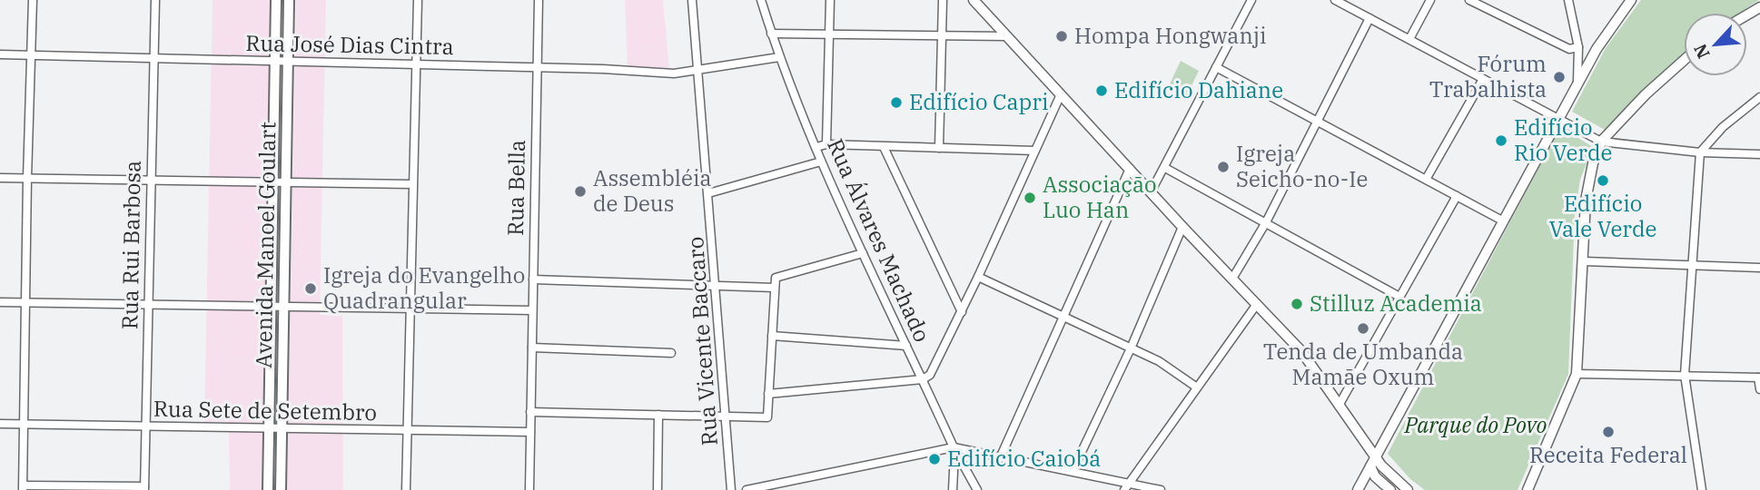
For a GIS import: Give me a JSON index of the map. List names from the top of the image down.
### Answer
{
  "streets": {
    "main road": ["Avenida Manoel Goulart"],
    "street": [
      "Rua José Dias Cintra",
      "Rua Bella",
      "Rua Álvares Machado",
      "Rua Rui Barbosa",
      "Rua Vicente Baccaro",
      "Rua Sete de Setembro"
    ]
  },
  "crossings": [
    ["Rua José Dias Cintra", "Rua Bella"],
    ["Rua José Dias Cintra", "Rua Álvares Machado"],
    ["Rua José Dias Cintra", "Rua Rui Barbosa"],
    ["Rua José Dias Cintra", "Avenida Manoel Goulart"],
    ["Rua José Dias Cintra", "Rua Vicente Baccaro"],
    ["Rua Bella", "Rua Sete de Setembro"],
    ["Rua Rui Barbosa", "Rua Sete de Setembro"],
    ["Avenida Manoel Goulart", "Rua Sete de Setembro"]
  ],
  "parks": ["Parque do Povo"],
  "places": [
    "Hompa Hongwanji",
    "Fórum Trabalhista",
    "Edifício Dahiane",
    "Edifício Capri",
    "Edifício Rio Verde",
    "Igreja Seicho-no-Ie",
    "Edifício Vale Verde",
    "Assembléia de Deus",
    "Associação Luo Han",
    "Igreja do Evangelho Quadrangular",
    "Stilluz Academia",
    "Tenda de Umbanda Mamãe Oxum",
    "Receita Federal",
    "Edifício Caiobá"
  ],
  "north": "bottom left"
}
